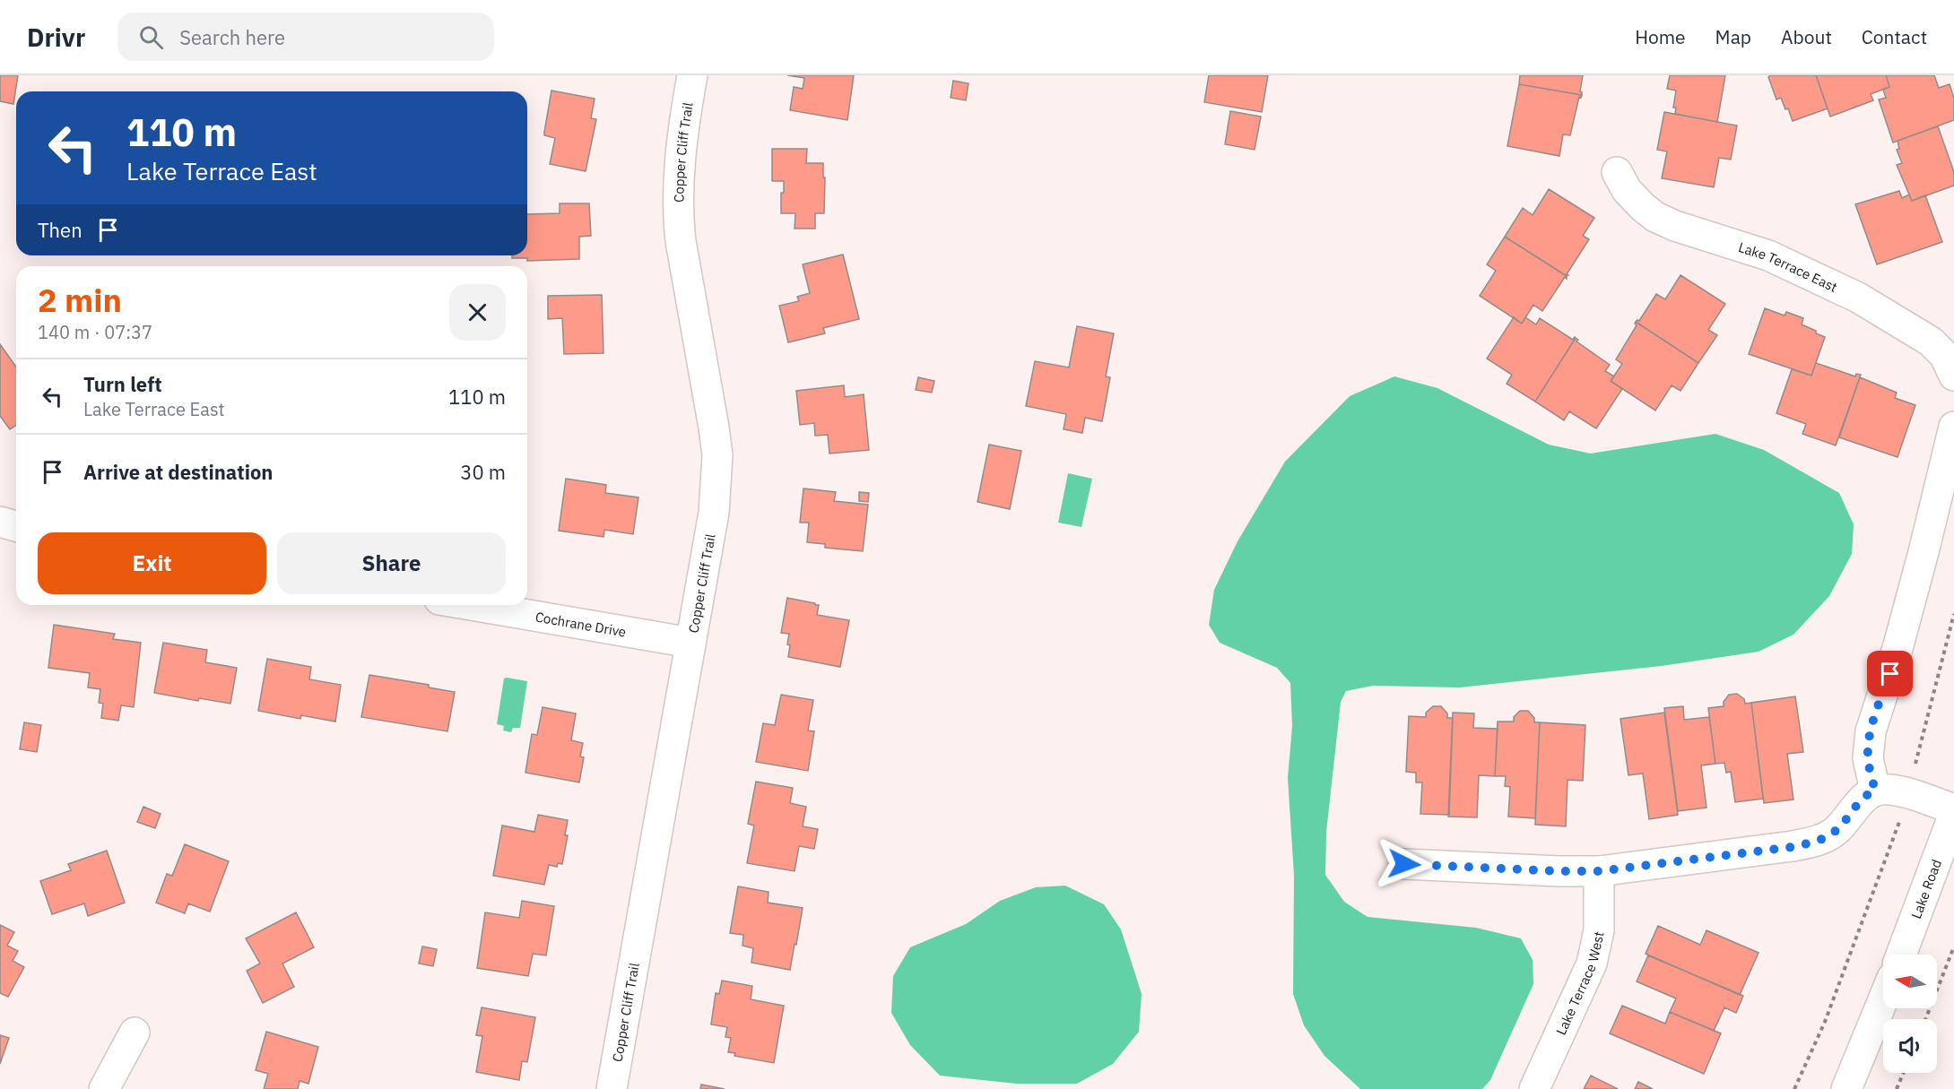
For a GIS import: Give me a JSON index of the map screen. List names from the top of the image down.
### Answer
{
  "streets": {
    "street": [
      "Copper Cliff Trail",
      "Lake Terrace East",
      "Cochrane Drive",
      "Lake Road",
      "Lake Terrace West"
    ]
  },
  "crossings": [
    ["Copper Cliff Trail", "Cochrane Drive"]
  ],
  "north": "left",
  "page": {
    "header": "Drivr",
    "search": "Search here",
    "nav": [
      "Home",
      "Map",
      "About",
      "Contact"
    ],
    "turn": ["110 m", "Lake Terrace East"],
    "then": "Then",
    "heading": ["2 min", "140 m · 07:37"],
    "list": [
      {
        "name": "Turn left",
        "note": "Lake Terrace East",
        "value": "110 m"
      },
      {
        "name": "Arrive at destination",
        "value": "30 m"
      }
    ],
    "buttons": ["Exit", "Share"]
  }
}
